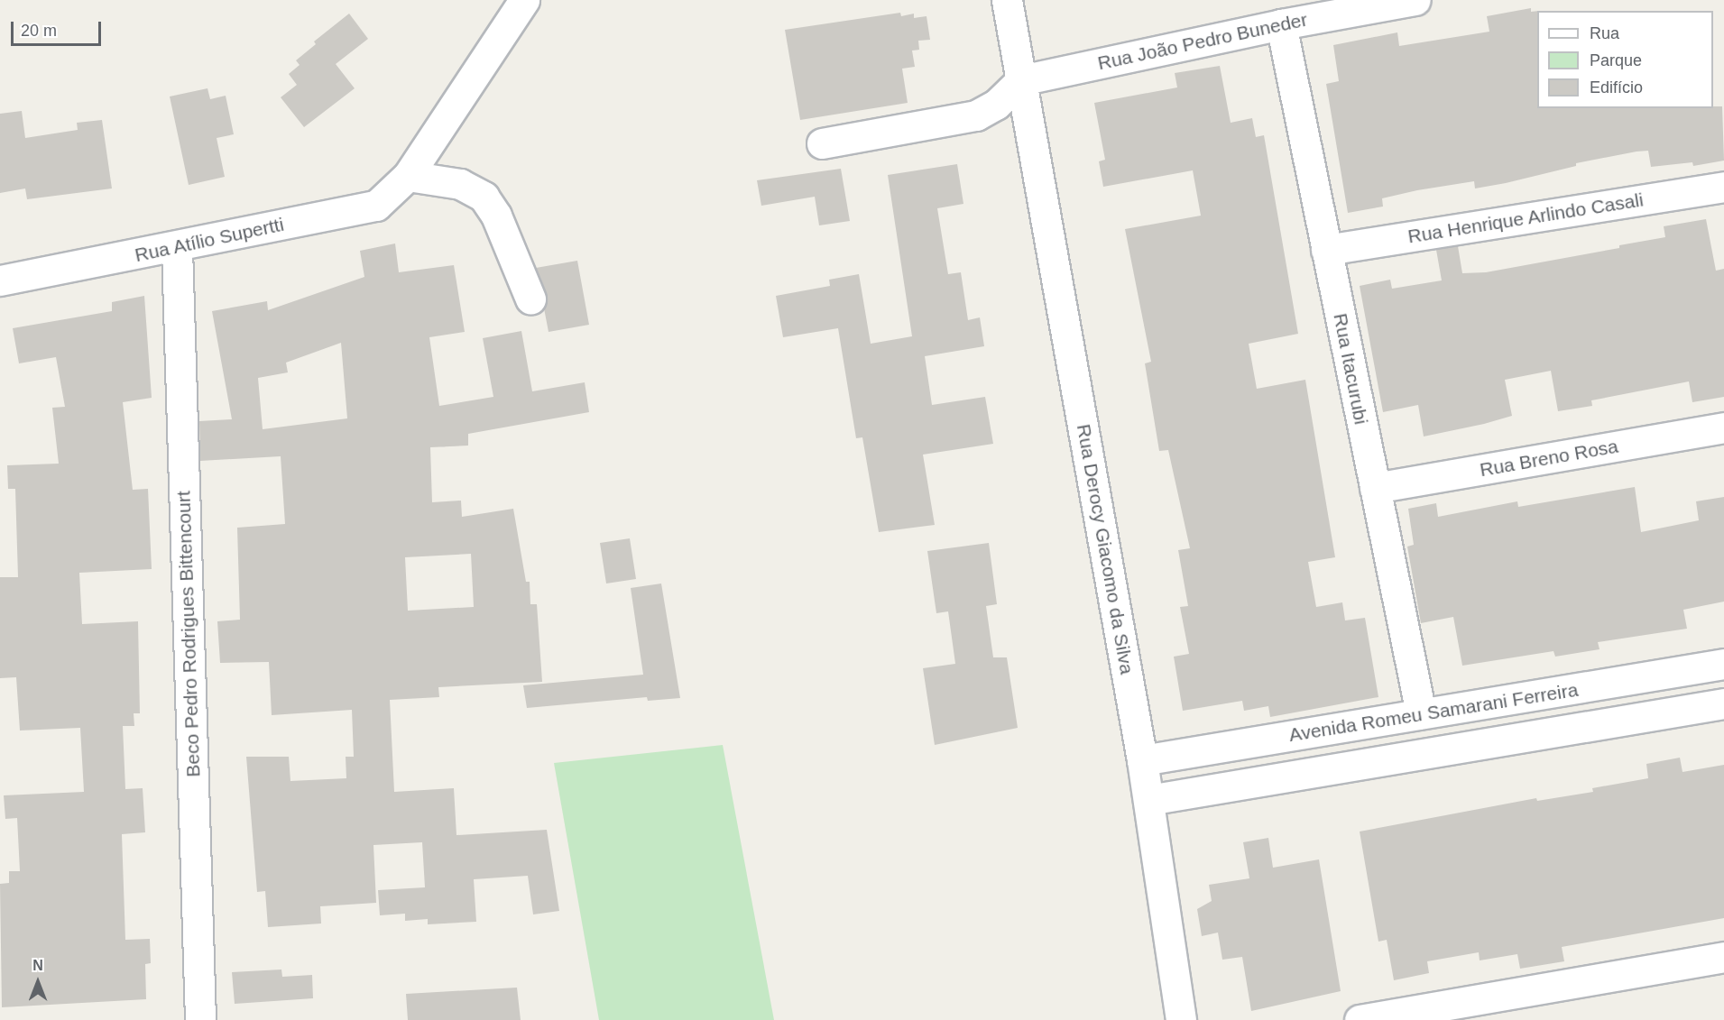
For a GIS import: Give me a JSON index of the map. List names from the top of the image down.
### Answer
{
  "streets": {
    "street": [
      "Rua João Pedro Buneder",
      "Rua Henrique Arlindo Casali",
      "Rua Atílio Supertti",
      "Rua Itacurubi",
      "Rua Breno Rosa",
      "Rua Derocy Giacomo da Silva",
      "Beco Pedro Rodrigues Bittencourt",
      "Avenida Romeu Samarani Ferreira"
    ]
  },
  "crossings": [
    ["Rua João Pedro Buneder", "Rua Itacurubi"],
    ["Rua João Pedro Buneder", "Rua Derocy Giacomo da Silva"],
    ["Rua Henrique Arlindo Casali", "Rua Itacurubi"],
    ["Rua Atílio Supertti", "Beco Pedro Rodrigues Bittencourt"],
    ["Rua Itacurubi", "Rua Breno Rosa"],
    ["Rua Itacurubi", "Avenida Romeu Samarani Ferreira"],
    ["Rua Derocy Giacomo da Silva", "Avenida Romeu Samarani Ferreira"]
  ],
  "legend": ["Rua", "Parque", "Edifício"],
  "scale_bar": "20 m",
  "north": "top"
}
